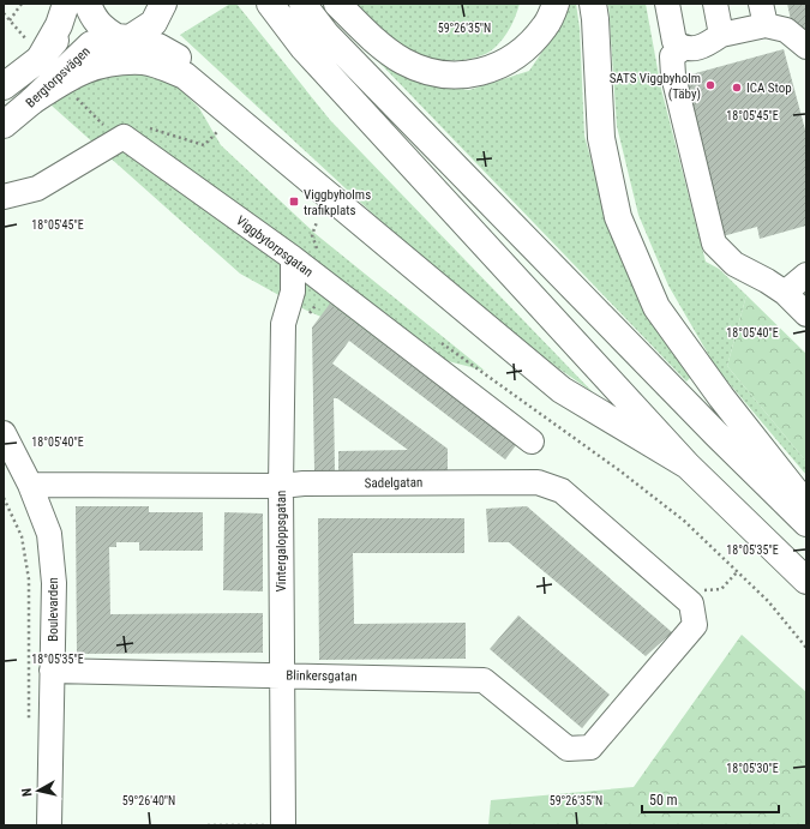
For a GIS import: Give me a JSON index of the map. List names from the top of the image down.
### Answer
{
  "streets": {
    "main road": ["Bergtorpsvägen"],
    "street": [
      "Viggbytorpsgatan",
      "Sadelgatan",
      "Vintergaloppsgatan",
      "Boulevarden",
      "Blinkersgatan"
    ]
  },
  "crossings": [
    ["Viggbytorpsgatan", "Vintergaloppsgatan"],
    ["Sadelgatan", "Vintergaloppsgatan"],
    ["Sadelgatan", "Boulevarden"],
    ["Sadelgatan", "Blinkersgatan"],
    ["Vintergaloppsgatan", "Blinkersgatan"],
    ["Boulevarden", "Blinkersgatan"]
  ],
  "places": {
    "other": ["SATS Viggbyholm (Täby)", "ICA Stop"],
    "transit": ["Viggbyholms trafikplats"]
  },
  "scale_bar": "50 m",
  "north": "left",
  "coordinates": [
    "59°26'35\"N",
    "18°05'45\"E",
    "18°05'40\"E",
    "18°05'35\"E",
    "18°05'30\"E",
    "59°26'40\"N"
  ]
}
